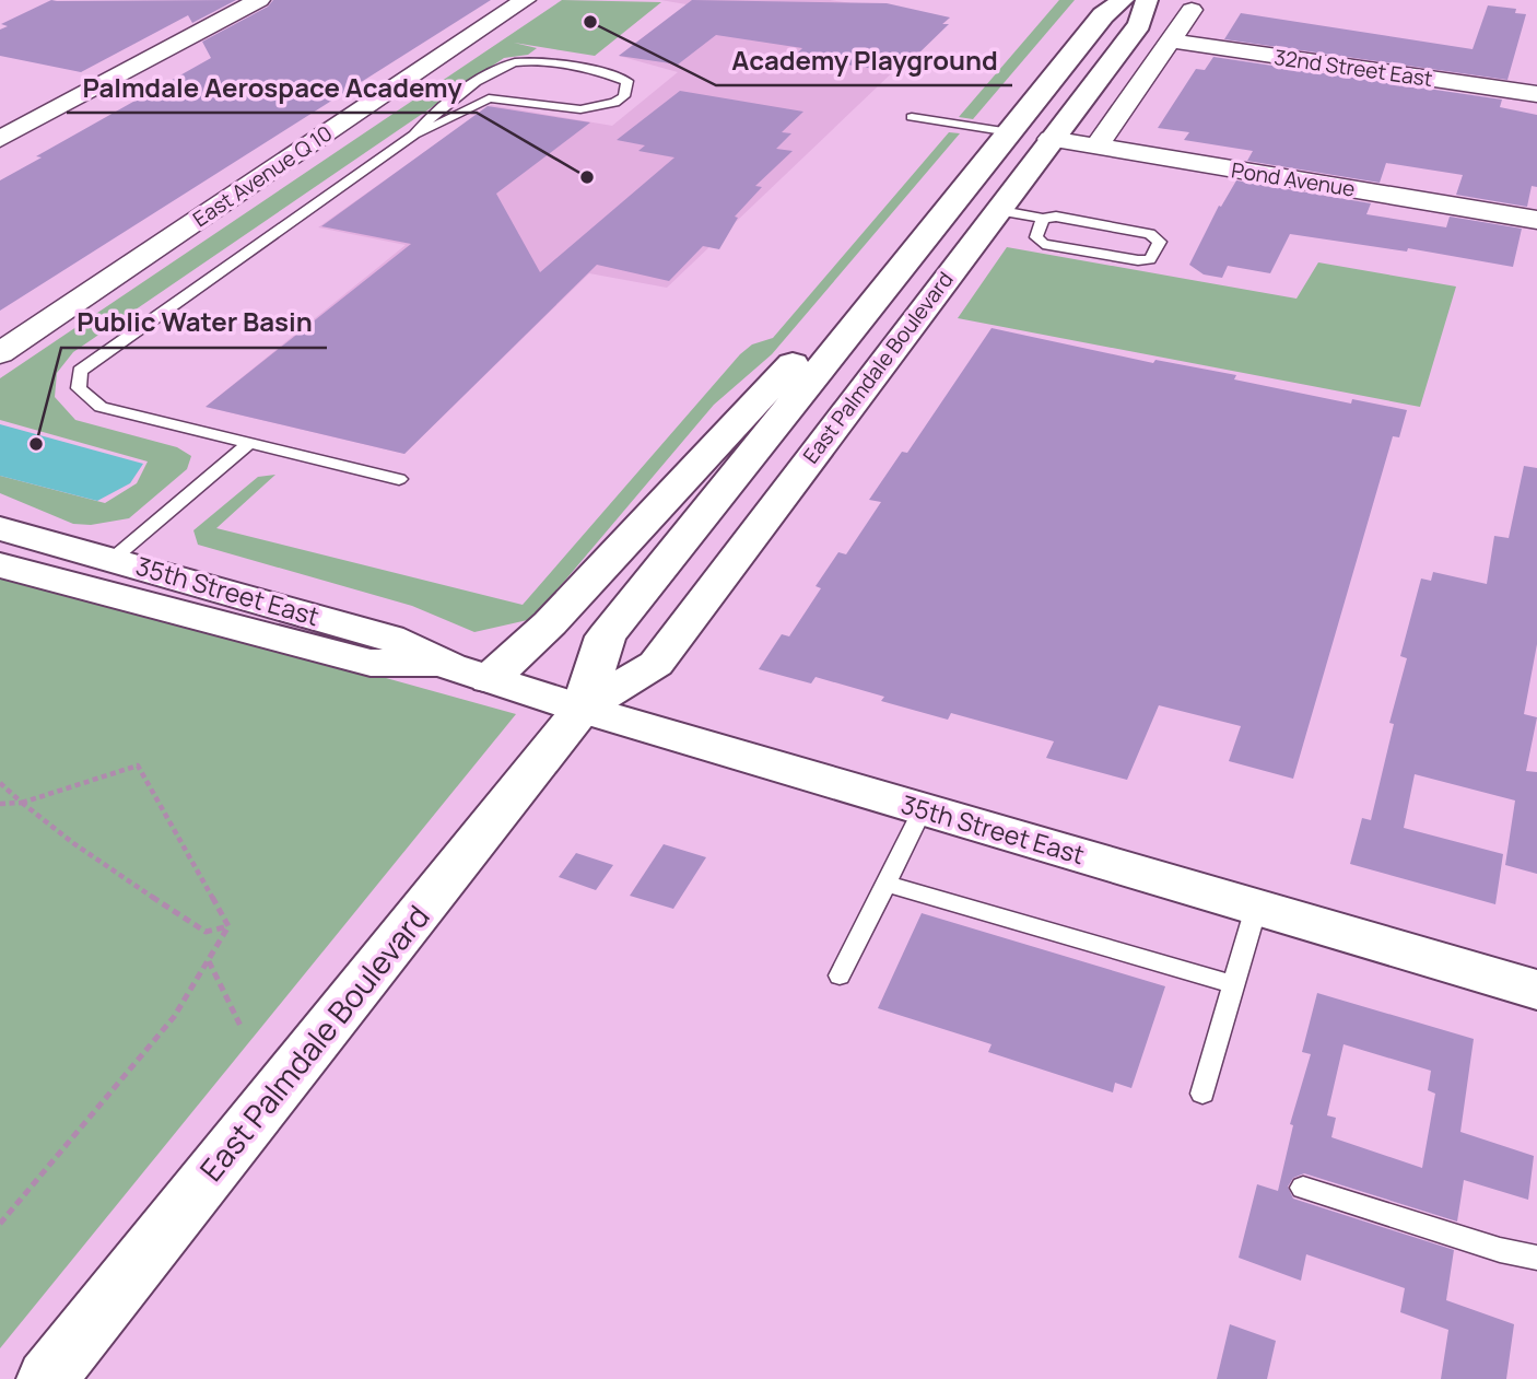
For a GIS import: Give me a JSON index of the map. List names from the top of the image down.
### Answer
{
  "streets": {
    "main road": ["East Palmdale Boulevard", "35th Street East"],
    "street": ["32nd Street East", "East Avenue Q 10", "Pond Avenue"]
  },
  "crossings": [
    ["Pond Avenue", "East Palmdale Boulevard"],
    ["East Palmdale Boulevard", "35th Street East"]
  ],
  "places": ["Academy Playground", "Palmdale Aerospace Academy", "Public Water Basin"]
}
